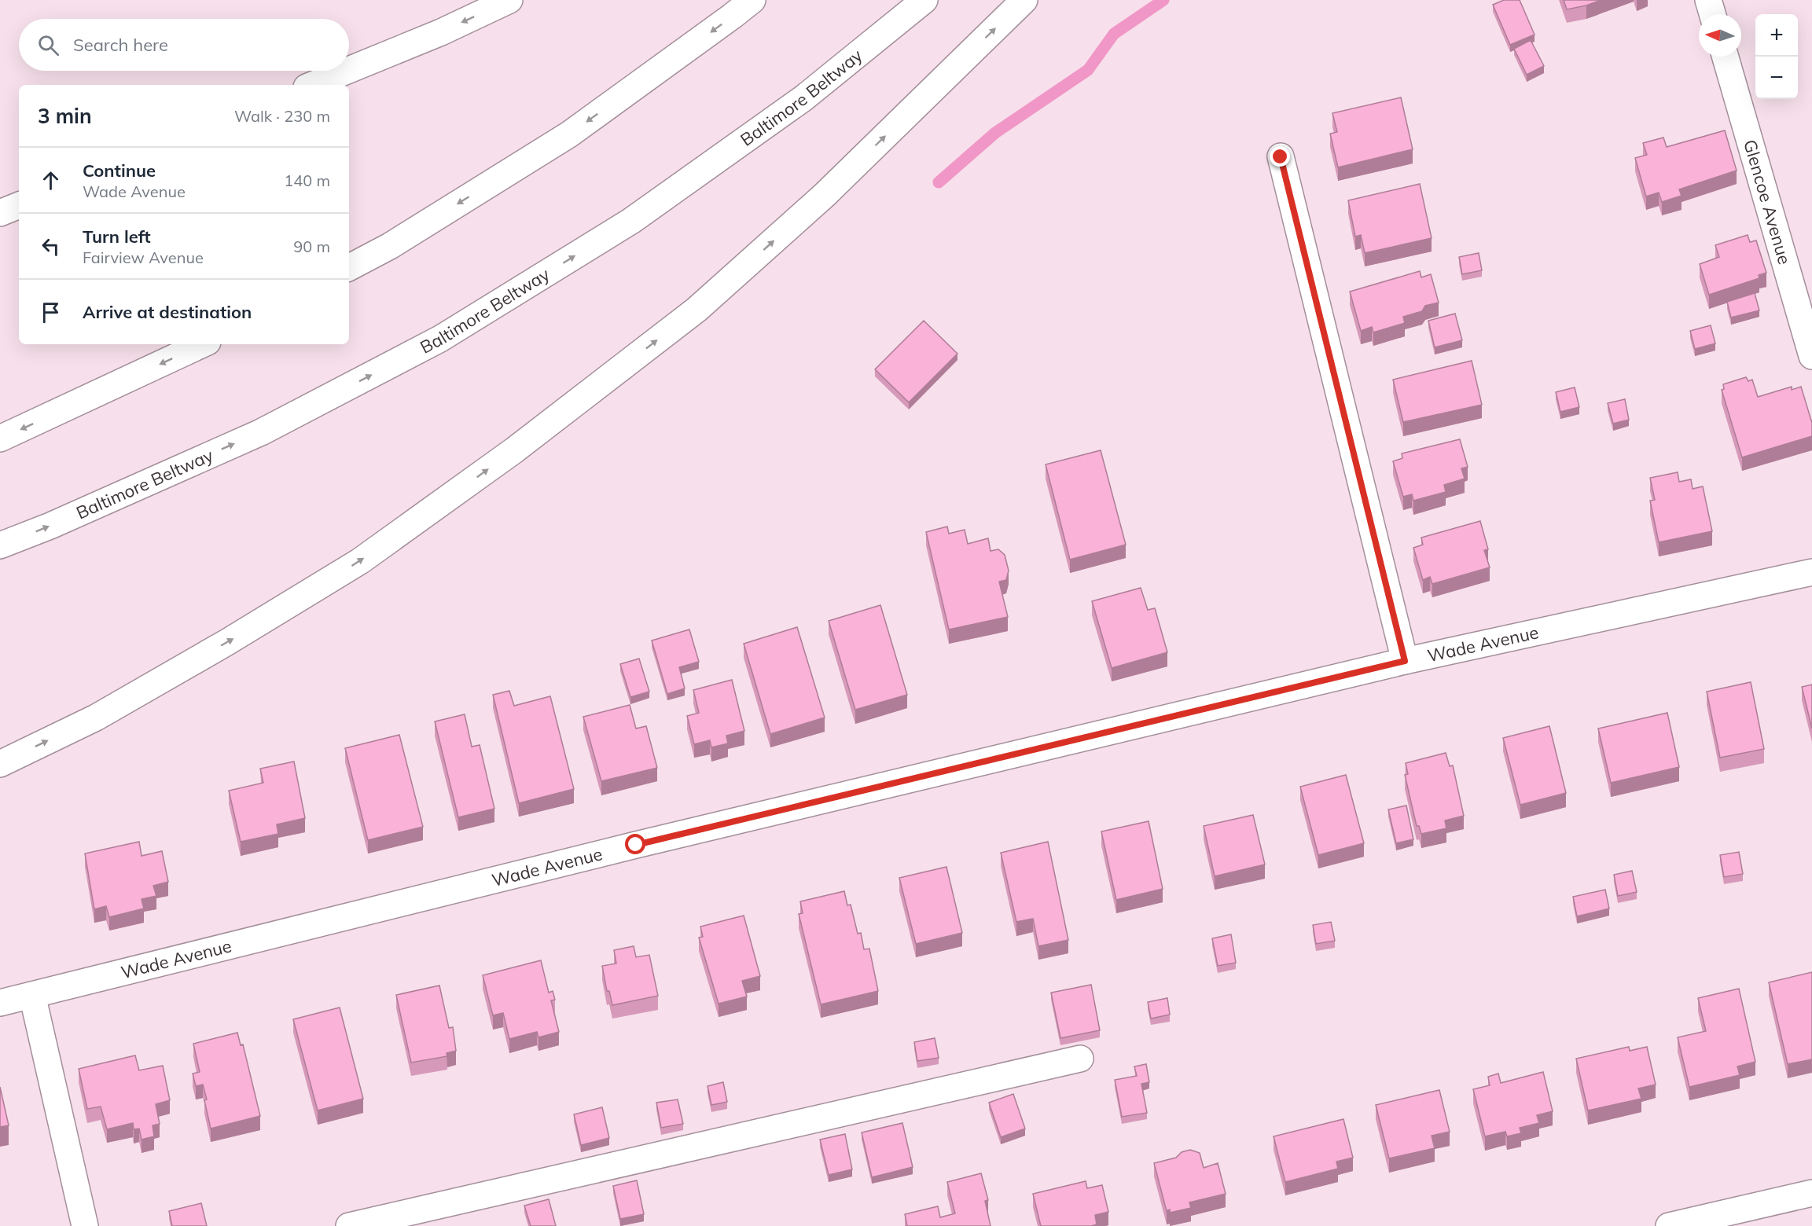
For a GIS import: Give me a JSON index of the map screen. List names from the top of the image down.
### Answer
{
  "streets": {
    "main road": ["Baltimore Beltway", "Glencoe Avenue", "Wade Avenue"]
  },
  "north": "left",
  "page": {
    "map_buttons": ["+", "−"],
    "search": "Search here",
    "heading": ["3 min", "Walk · 230 m"],
    "list": [
      ["Continue", "Wade Avenue", "140 m"],
      ["Turn left", "Fairview Avenue", "90 m"],
      "Arrive at destination"
    ]
  }
}
